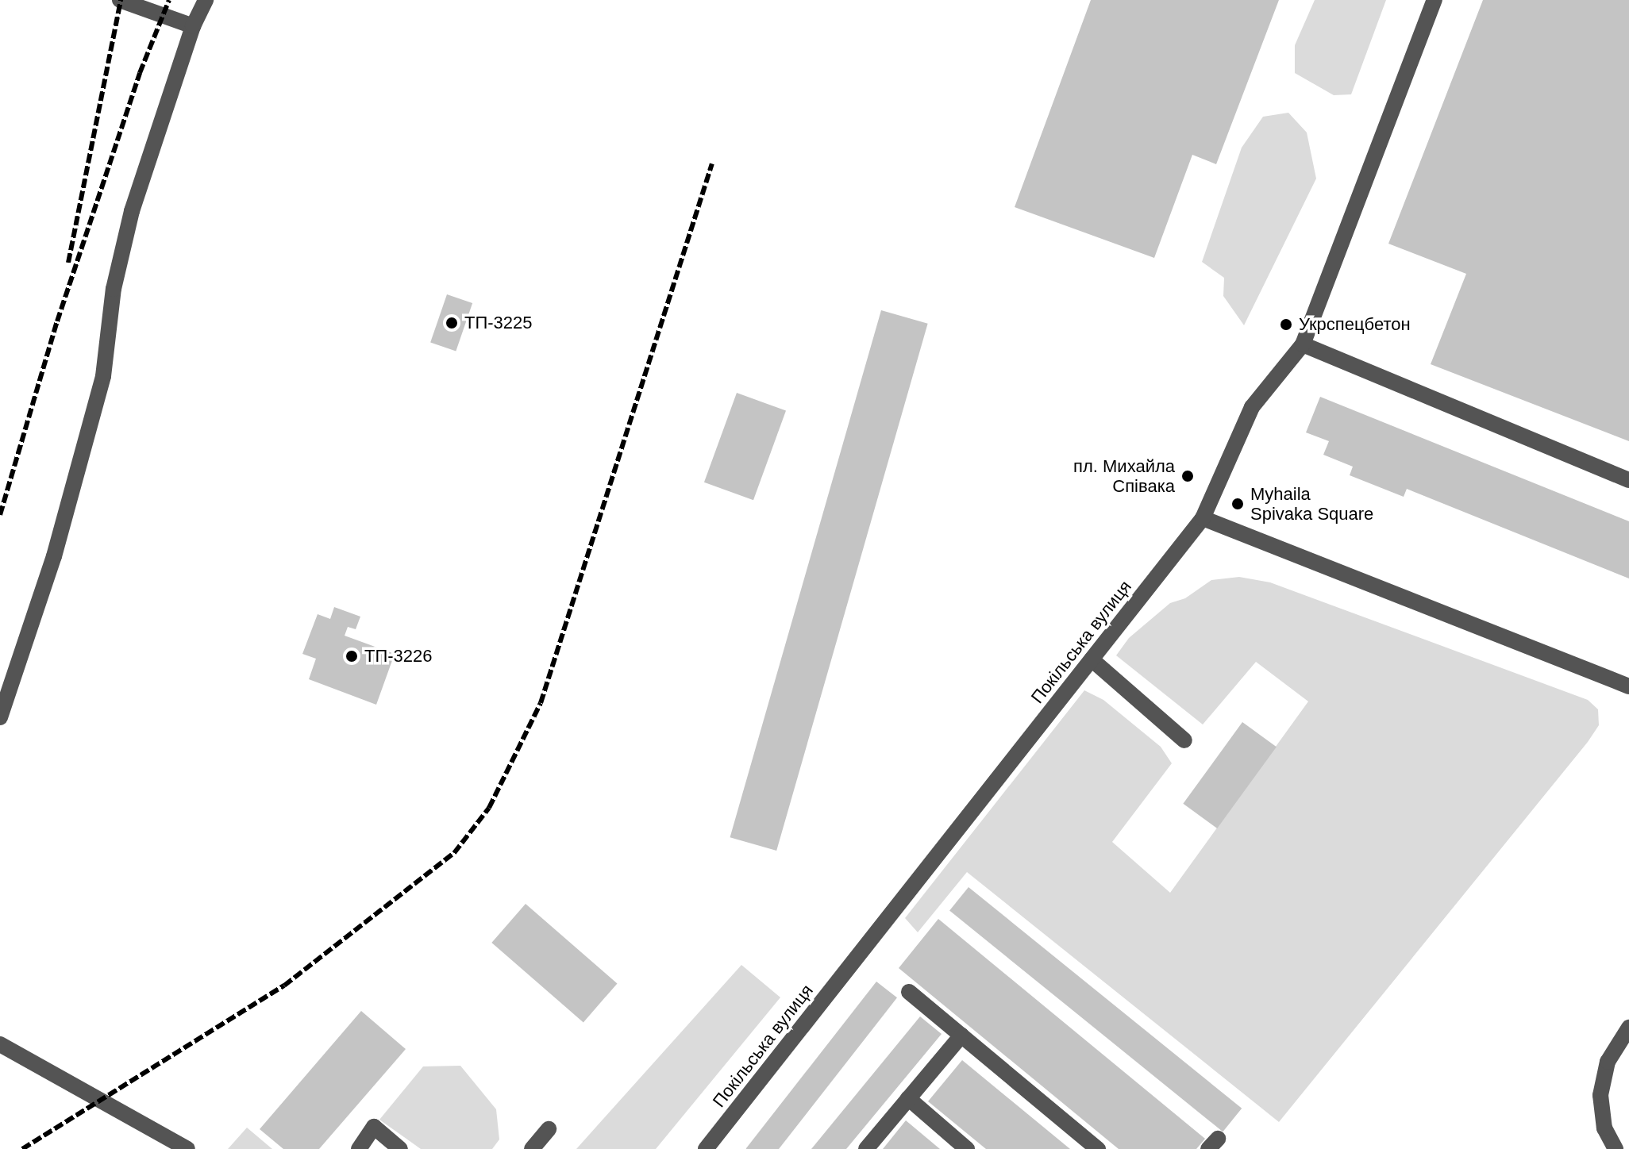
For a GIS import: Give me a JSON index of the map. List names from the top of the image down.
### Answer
{
  "streets": {
    "street": ["Покільська вулиця"]
  },
  "places": [
    "ТП-3225",
    "Укрспецбетон",
    "пл. Михайла Співака",
    "Myhaila Spivaka Square",
    "ТП-3226"
  ]
}
